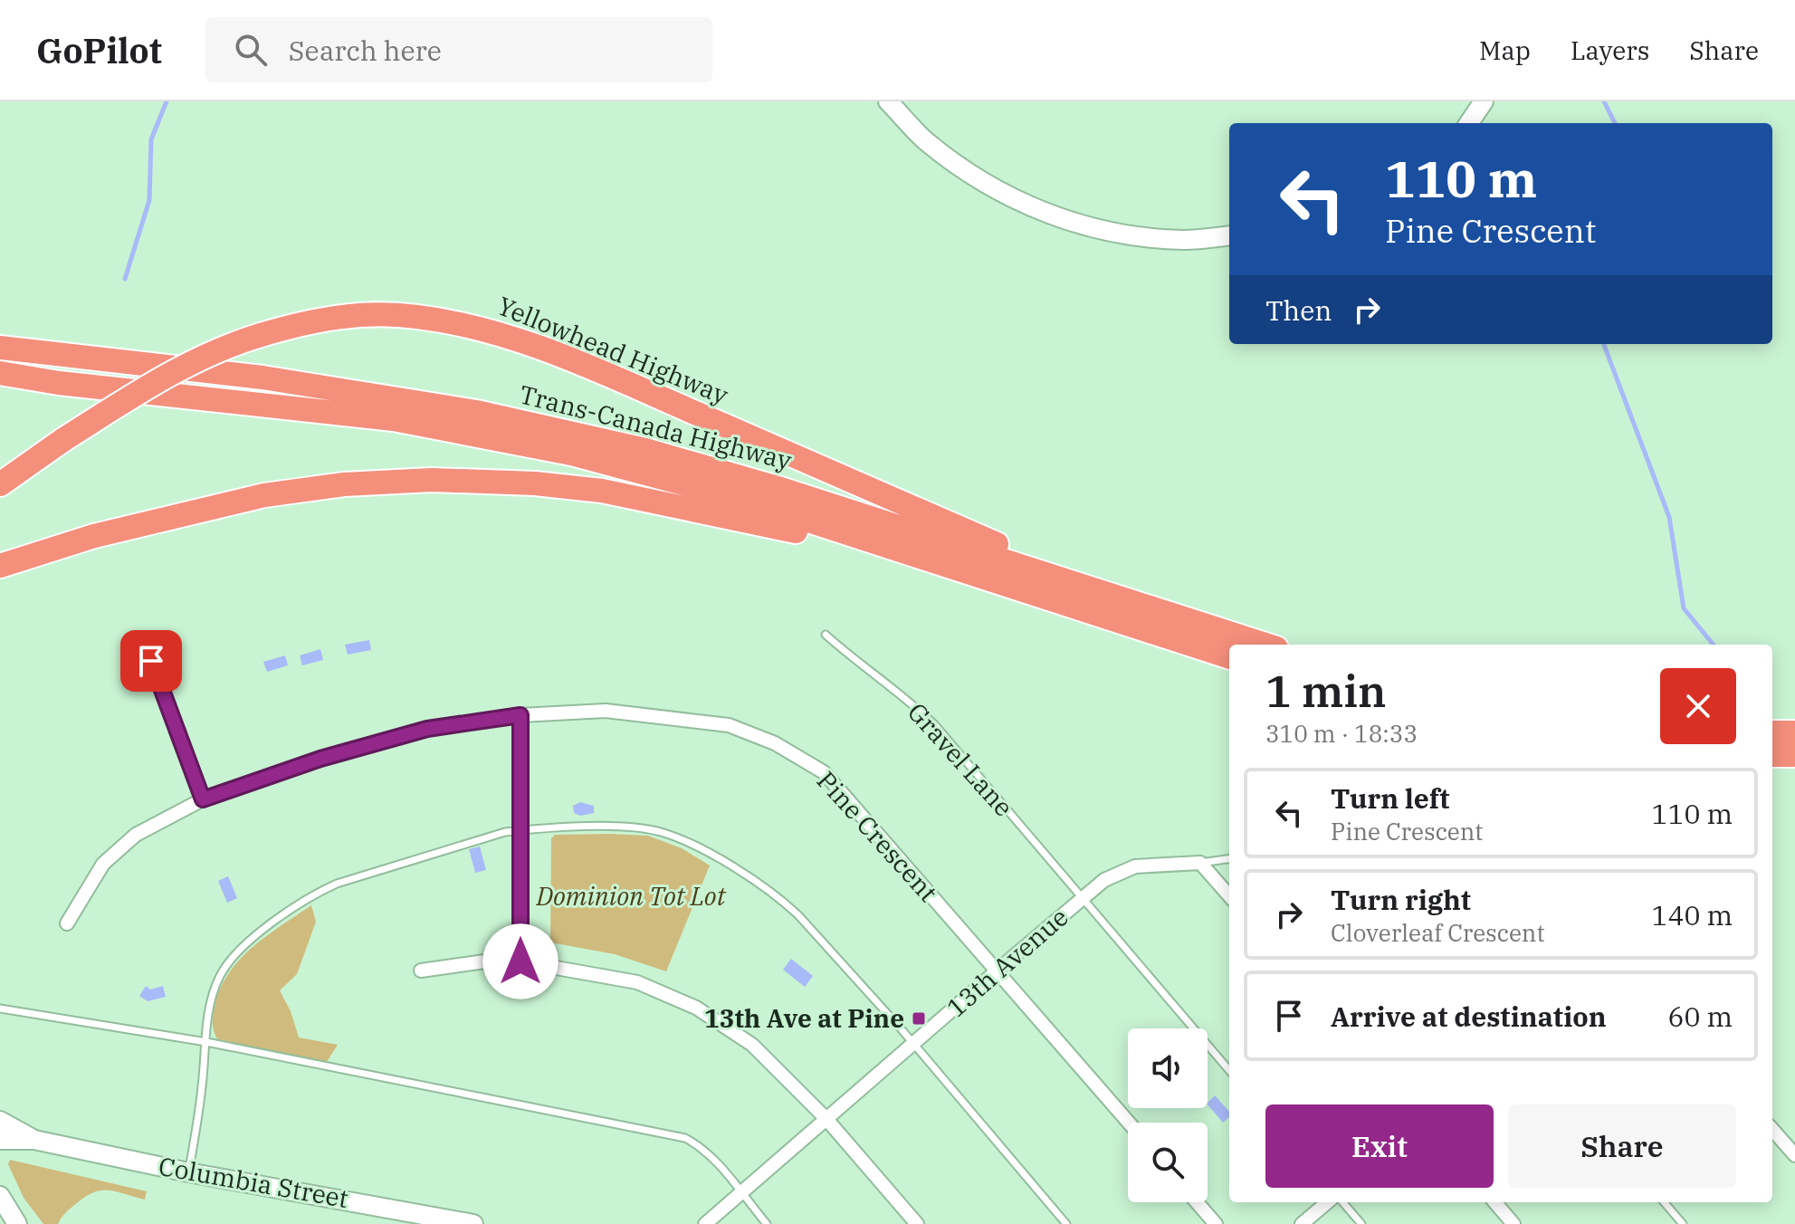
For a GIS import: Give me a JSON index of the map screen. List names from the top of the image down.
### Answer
{
  "streets": {
    "highway": ["Yellowhead Highway", "Trans-Canada Highway"],
    "main road": ["Columbia Street"],
    "street": ["Pine Crescent", "13th Avenue"],
    "lane": ["Gravel Lane"]
  },
  "crossings": [
    ["Yellowhead Highway", "Trans-Canada Highway"],
    ["Gravel Lane", "13th Avenue"],
    ["Pine Crescent", "13th Avenue"]
  ],
  "parks": ["Dominion Tot Lot"],
  "places": {
    "transit": ["13th Ave at Pine"]
  },
  "page": {
    "header": "GoPilot",
    "search": "Search here",
    "nav": ["Map", "Layers", "Share"],
    "turn": ["110 m", "Pine Crescent"],
    "then": "Then",
    "heading": ["1 min", "310 m · 18:33"],
    "list": [
      {
        "name": "Turn left",
        "note": "Pine Crescent",
        "value": "110 m"
      },
      {
        "name": "Turn right",
        "note": "Cloverleaf Crescent",
        "value": "140 m"
      },
      {
        "name": "Arrive at destination",
        "value": "60 m"
      }
    ],
    "buttons": ["Exit", "Share"]
  }
}
